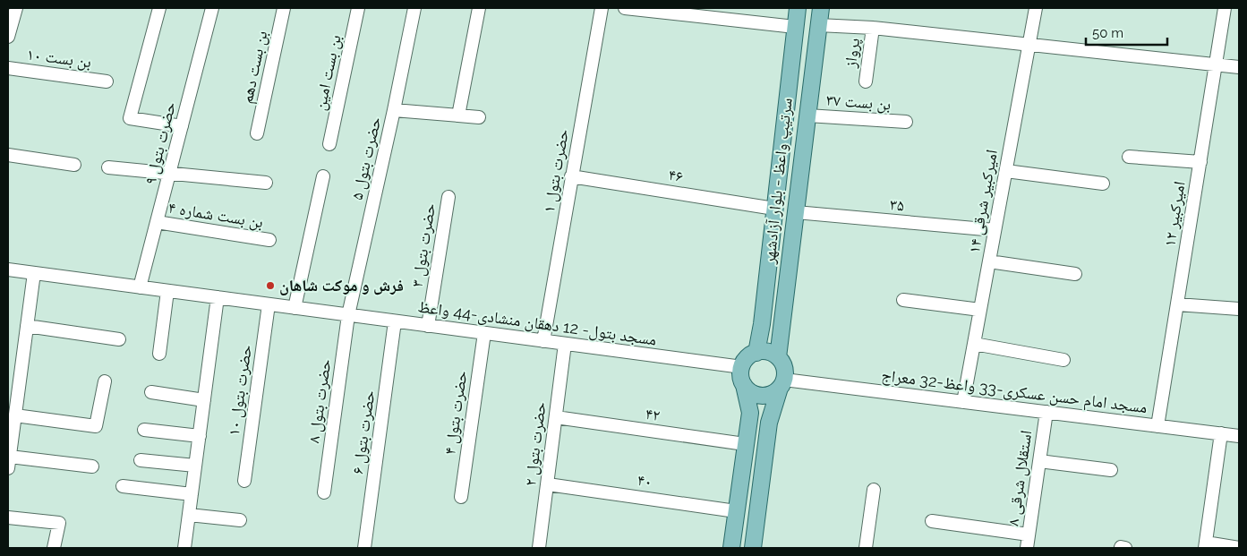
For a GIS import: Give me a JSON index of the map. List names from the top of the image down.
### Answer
{
  "streets": {
    "main road": ["سرتیپ واعظ - بلوار آزادشهر"],
    "street": [
      "پرواز",
      "بن بست ۱۰",
      "بن بست دهم",
      "بن بست امین",
      "بن بست ۳۷",
      "حضرت بتول ۹",
      "حضرت بتول ۵",
      "حضرت بتول ۱",
      "۴۶",
      "۱۴ امیرکبیر شرقی",
      "۳۵",
      "امیرکبیر ۱۲",
      "بن بست شماره ۴",
      "حضرت بتول ۳",
      "مسجد بتول- 12 دهقان منشادی-44 واعظ",
      "حضرت بتول ۱۰",
      "مسجد امام حسن عسکری-33 واعظ-32 معراج",
      "حضرت بتول ۸",
      "حضرت بتول ۴",
      "۴۲",
      "حضرت بتول ۶",
      "حضرت بتول ۲",
      "استقلال شرقی ۸",
      "۴۰"
    ]
  },
  "crossings": [
    ["بن بست ۳۷", "سرتیپ واعظ - بلوار آزادشهر"],
    ["حضرت بتول ۹", "بن بست شماره ۴"],
    ["حضرت بتول ۹", "مسجد بتول- 12 دهقان منشادی-44 واعظ"],
    ["حضرت بتول ۵", "مسجد بتول- 12 دهقان منشادی-44 واعظ"],
    ["حضرت بتول ۵", "حضرت بتول ۸"],
    ["حضرت بتول ۱", "۴۶"],
    ["حضرت بتول ۱", "مسجد بتول- 12 دهقان منشادی-44 واعظ"],
    ["۴۶", "سرتیپ واعظ - بلوار آزادشهر"],
    ["سرتیپ واعظ - بلوار آزادشهر", "۳۵"],
    ["سرتیپ واعظ - بلوار آزادشهر", "مسجد بتول- 12 دهقان منشادی-44 واعظ"],
    ["سرتیپ واعظ - بلوار آزادشهر", "مسجد امام حسن عسکری-33 واعظ-32 معراج"],
    ["۱۴ امیرکبیر شرقی", "۳۵"],
    ["۱۴ امیرکبیر شرقی", "مسجد امام حسن عسکری-33 واعظ-32 معراج"],
    ["امیرکبیر ۱۲", "مسجد امام حسن عسکری-33 واعظ-32 معراج"],
    ["حضرت بتول ۳", "مسجد بتول- 12 دهقان منشادی-44 واعظ"],
    ["مسجد بتول- 12 دهقان منشادی-44 واعظ", "حضرت بتول ۱۰"],
    ["مسجد بتول- 12 دهقان منشادی-44 واعظ", "مسجد امام حسن عسکری-33 واعظ-32 معراج"],
    ["مسجد بتول- 12 دهقان منشادی-44 واعظ", "حضرت بتول ۸"],
    ["مسجد بتول- 12 دهقان منشادی-44 واعظ", "حضرت بتول ۴"],
    ["مسجد بتول- 12 دهقان منشادی-44 واعظ", "حضرت بتول ۶"],
    ["مسجد بتول- 12 دهقان منشادی-44 واعظ", "حضرت بتول ۲"],
    ["مسجد امام حسن عسکری-33 واعظ-32 معراج", "استقلال شرقی ۸"],
    ["۴۲", "حضرت بتول ۲"],
    ["حضرت بتول ۲", "۴۰"]
  ],
  "places": ["فرش و موکت شاهان"],
  "scale_bar": "50 m"
}
